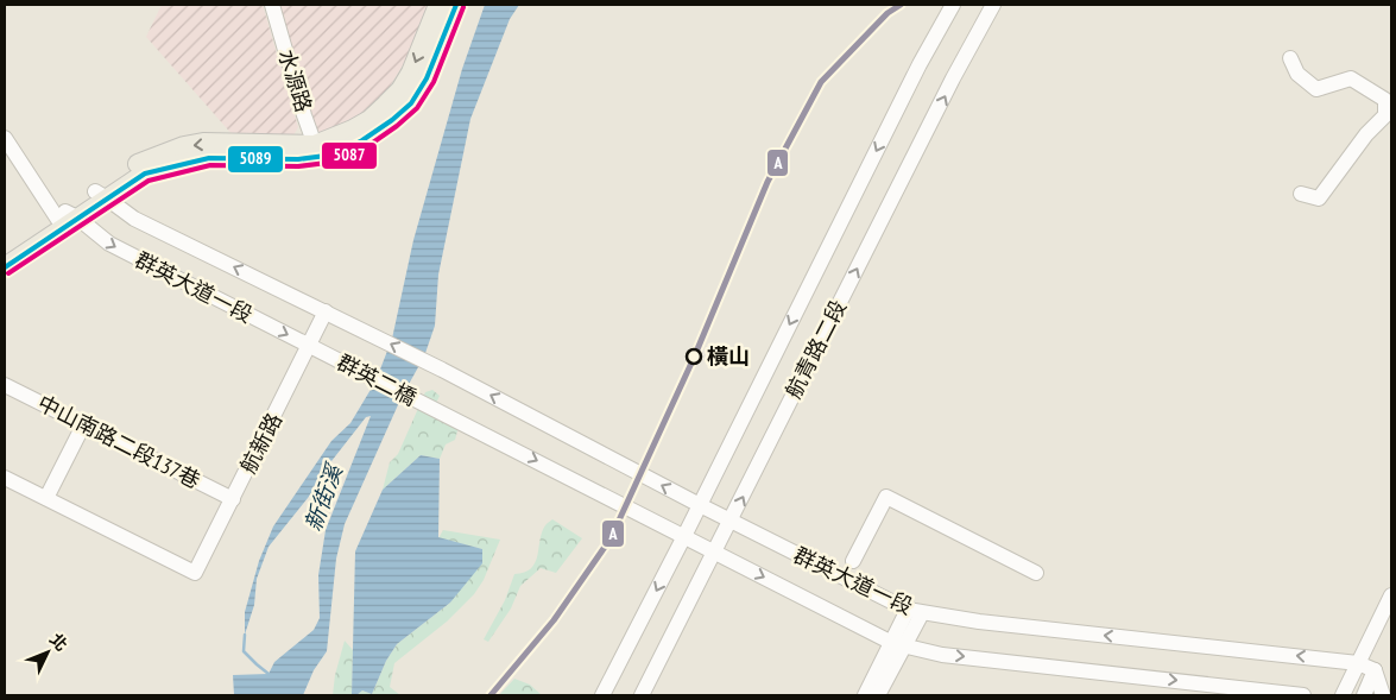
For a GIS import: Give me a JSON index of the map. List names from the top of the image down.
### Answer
{
  "streets": {
    "street": [
      "水源路",
      "群英大道一段",
      "航青路二段",
      "群英二橋",
      "中山南路二段137巷",
      "航新路"
    ]
  },
  "crossings": [
    ["群英大道一段", "航青路二段"],
    ["群英大道一段", "群英二橋"],
    ["群英大道一段", "航新路"],
    ["中山南路二段137巷", "航新路"]
  ],
  "water": ["新街溪"],
  "places": ["橫山"],
  "lines": ["transit line A", "transit line 5089", "transit line 5087"],
  "north": "top right"
}
